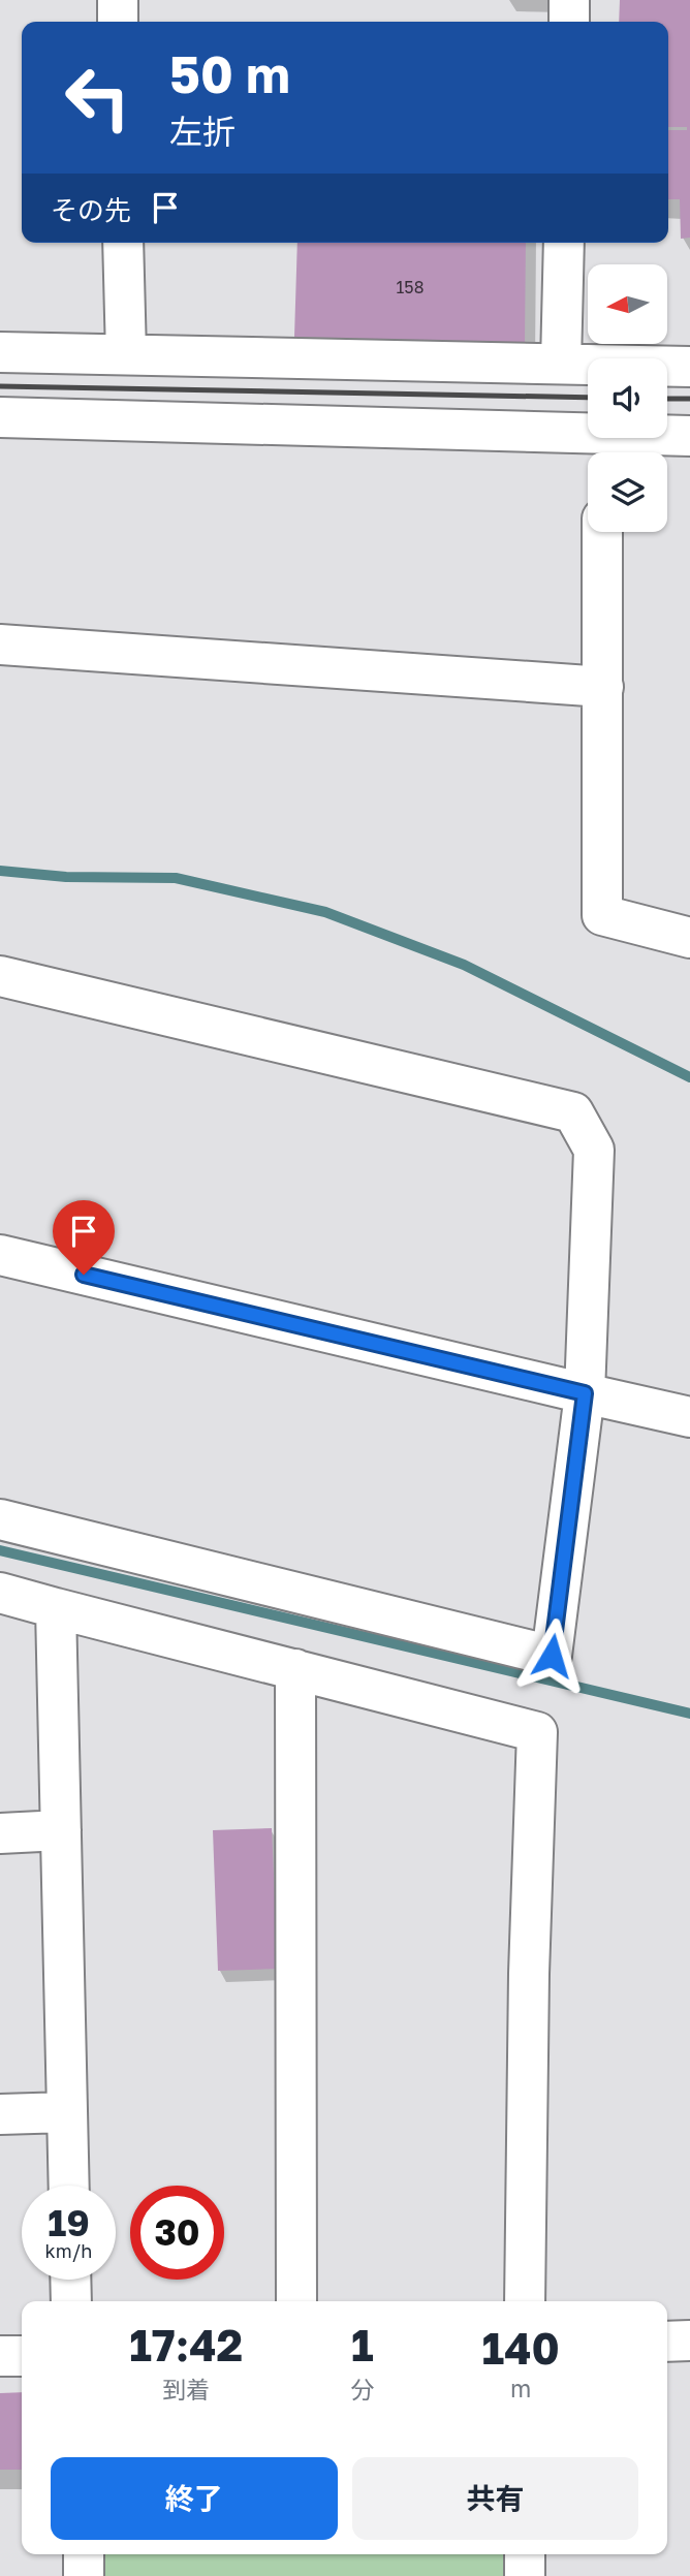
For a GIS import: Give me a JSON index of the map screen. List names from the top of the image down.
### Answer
{
  "house_numbers": ["158"],
  "north": "left",
  "page": {
    "turn": ["50 m", "左折"],
    "then": "その先",
    "speed": "19 km/h",
    "limit": "30",
    "eta": [
      "17:42",
      "到着",
      "1",
      "分",
      "140",
      "m"
    ],
    "buttons": ["終了", "共有"]
  }
}
